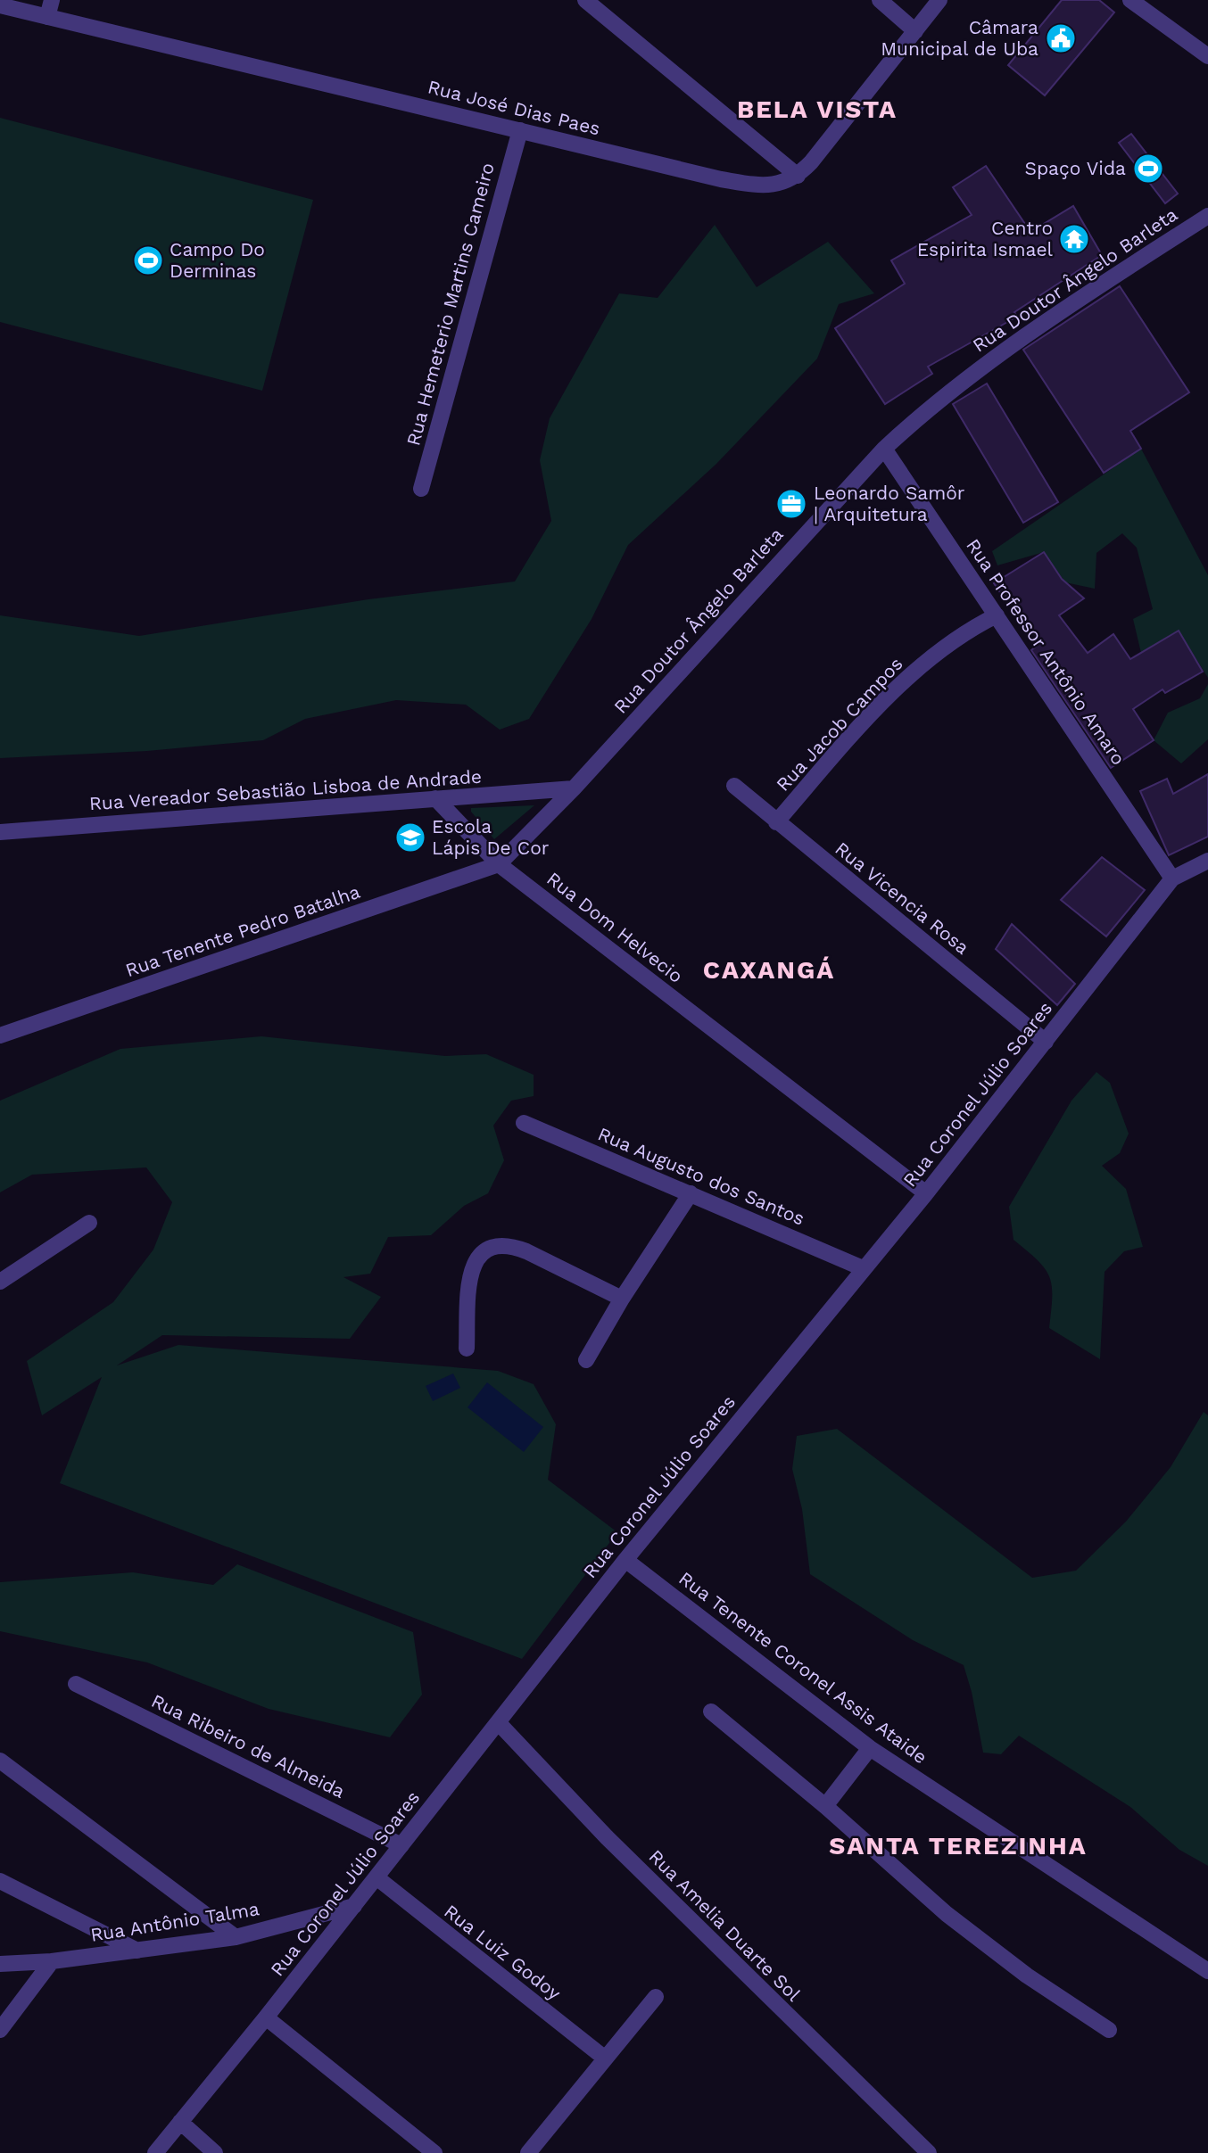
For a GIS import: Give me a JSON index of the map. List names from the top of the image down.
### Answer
{
  "streets": {
    "street": [
      "Rua José Dias Paes",
      "Rua Doutor Ângelo Barleta",
      "Rua Hemeterio Martins Cameiro",
      "Rua Professor Antônio Amaro",
      "Rua Jacob Campos",
      "Rua Vereador Sebastião Lisboa de Andrade",
      "Rua Vicencia Rosa",
      "Rua Dom Helvecio",
      "Rua Tenente Pedro Batalha",
      "Rua Coronel Júlio Soares",
      "Rua Augusto dos Santos",
      "Rua Tenente Coronel Assis Ataide",
      "Rua Ribeiro de Almeida",
      "Rua Antônio Talma",
      "Rua Amelia Duarte Sol",
      "Rua Luiz Godoy"
    ]
  },
  "crossings": [
    ["Rua José Dias Paes", "Rua Hemeterio Martins Cameiro"],
    ["Rua Doutor Ângelo Barleta", "Rua Professor Antônio Amaro"],
    ["Rua Doutor Ângelo Barleta", "Rua Vereador Sebastião Lisboa de Andrade"],
    ["Rua Doutor Ângelo Barleta", "Rua Dom Helvecio"],
    ["Rua Doutor Ângelo Barleta", "Rua Tenente Pedro Batalha"],
    ["Rua Professor Antônio Amaro", "Rua Jacob Campos"],
    ["Rua Professor Antônio Amaro", "Rua Coronel Júlio Soares"],
    ["Rua Jacob Campos", "Rua Vicencia Rosa"],
    ["Rua Vereador Sebastião Lisboa de Andrade", "Rua Dom Helvecio"],
    ["Rua Vicencia Rosa", "Rua Coronel Júlio Soares"],
    ["Rua Dom Helvecio", "Rua Tenente Pedro Batalha"],
    ["Rua Dom Helvecio", "Rua Coronel Júlio Soares"],
    ["Rua Coronel Júlio Soares", "Rua Augusto dos Santos"],
    ["Rua Coronel Júlio Soares", "Rua Tenente Coronel Assis Ataide"],
    ["Rua Coronel Júlio Soares", "Rua Ribeiro de Almeida"],
    ["Rua Coronel Júlio Soares", "Rua Antônio Talma"],
    ["Rua Coronel Júlio Soares", "Rua Amelia Duarte Sol"],
    ["Rua Coronel Júlio Soares", "Rua Luiz Godoy"]
  ],
  "districts": ["BELA VISTA", "CAXANGÁ", "SANTA TEREZINHA"],
  "places": {
    "public building": ["Câmara Municipal de Uba"],
    "sports": ["Spaço Vida", "Campo Do Derminas"],
    "temple": ["Centro Espirita Ismael"],
    "office": ["Leonardo Samôr | Arquitetura"],
    "school or university": ["Escola Lápis De Cor"]
  }
}
